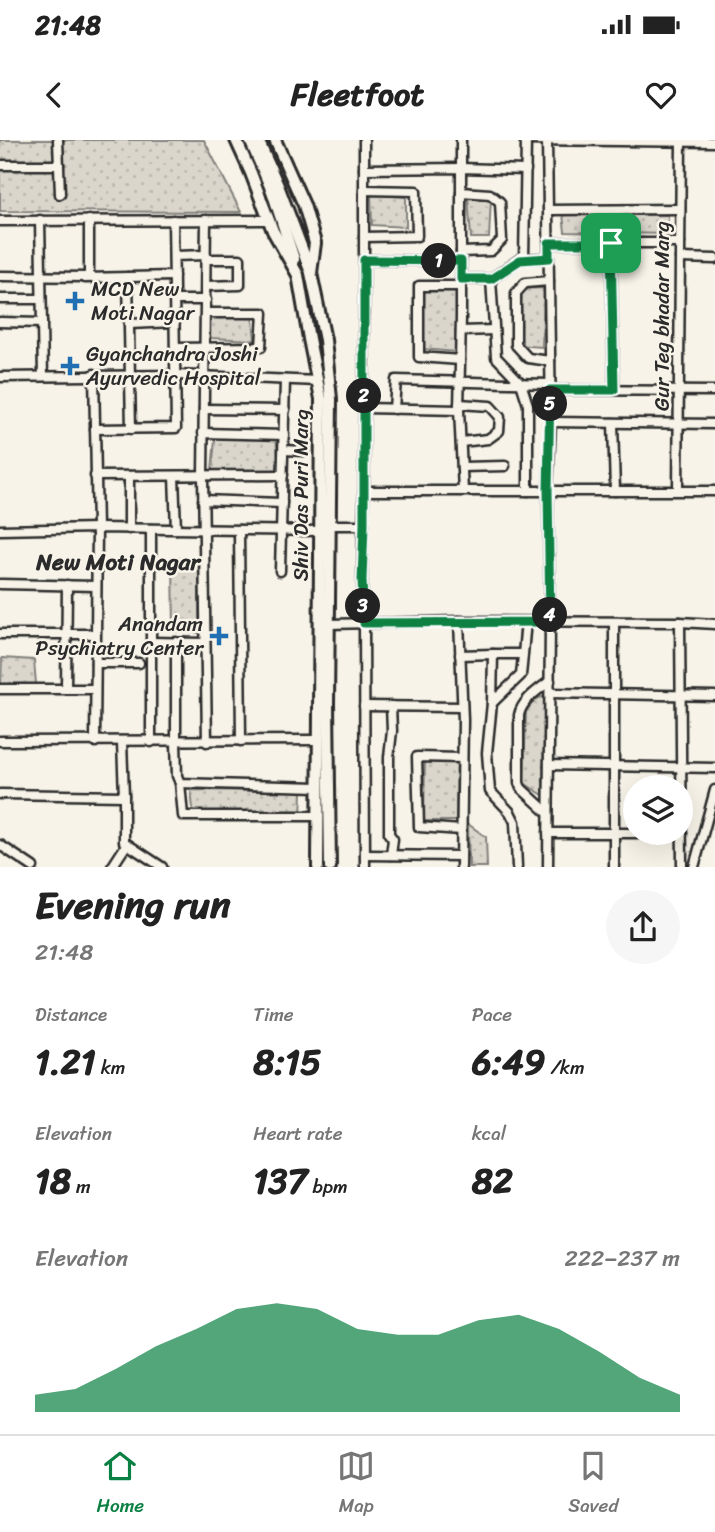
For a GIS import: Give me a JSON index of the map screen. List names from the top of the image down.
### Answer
{
  "streets": {
    "main road": ["Shiv Das Puri Marg"],
    "street": ["Gur Teg bhadar Marg"]
  },
  "districts": ["New Moti Nagar"],
  "places": {
    "health": ["MCD New Moti Nagar", "Gyanchandra Joshi Ayurvedic Hospital", "Anandam Psychiatry Center"]
  },
  "page": {
    "status": "21:48",
    "header": "Fleetfoot",
    "pins": [
      "1",
      "2",
      "5",
      "3",
      "4"
    ],
    "heading": ["Evening run", "21:48"],
    "stats": [
      ["Distance", "1.21 km"],
      ["Time", "8:15"],
      ["Pace", "6:49 /km"],
      ["Elevation", "18 m"],
      ["Heart rate", "137 bpm"],
      ["kcal", "82"]
    ],
    "chart": ["Elevation", "222–237 m"],
    "tabs": ["Home", "Map", "Saved"]
  }
}
